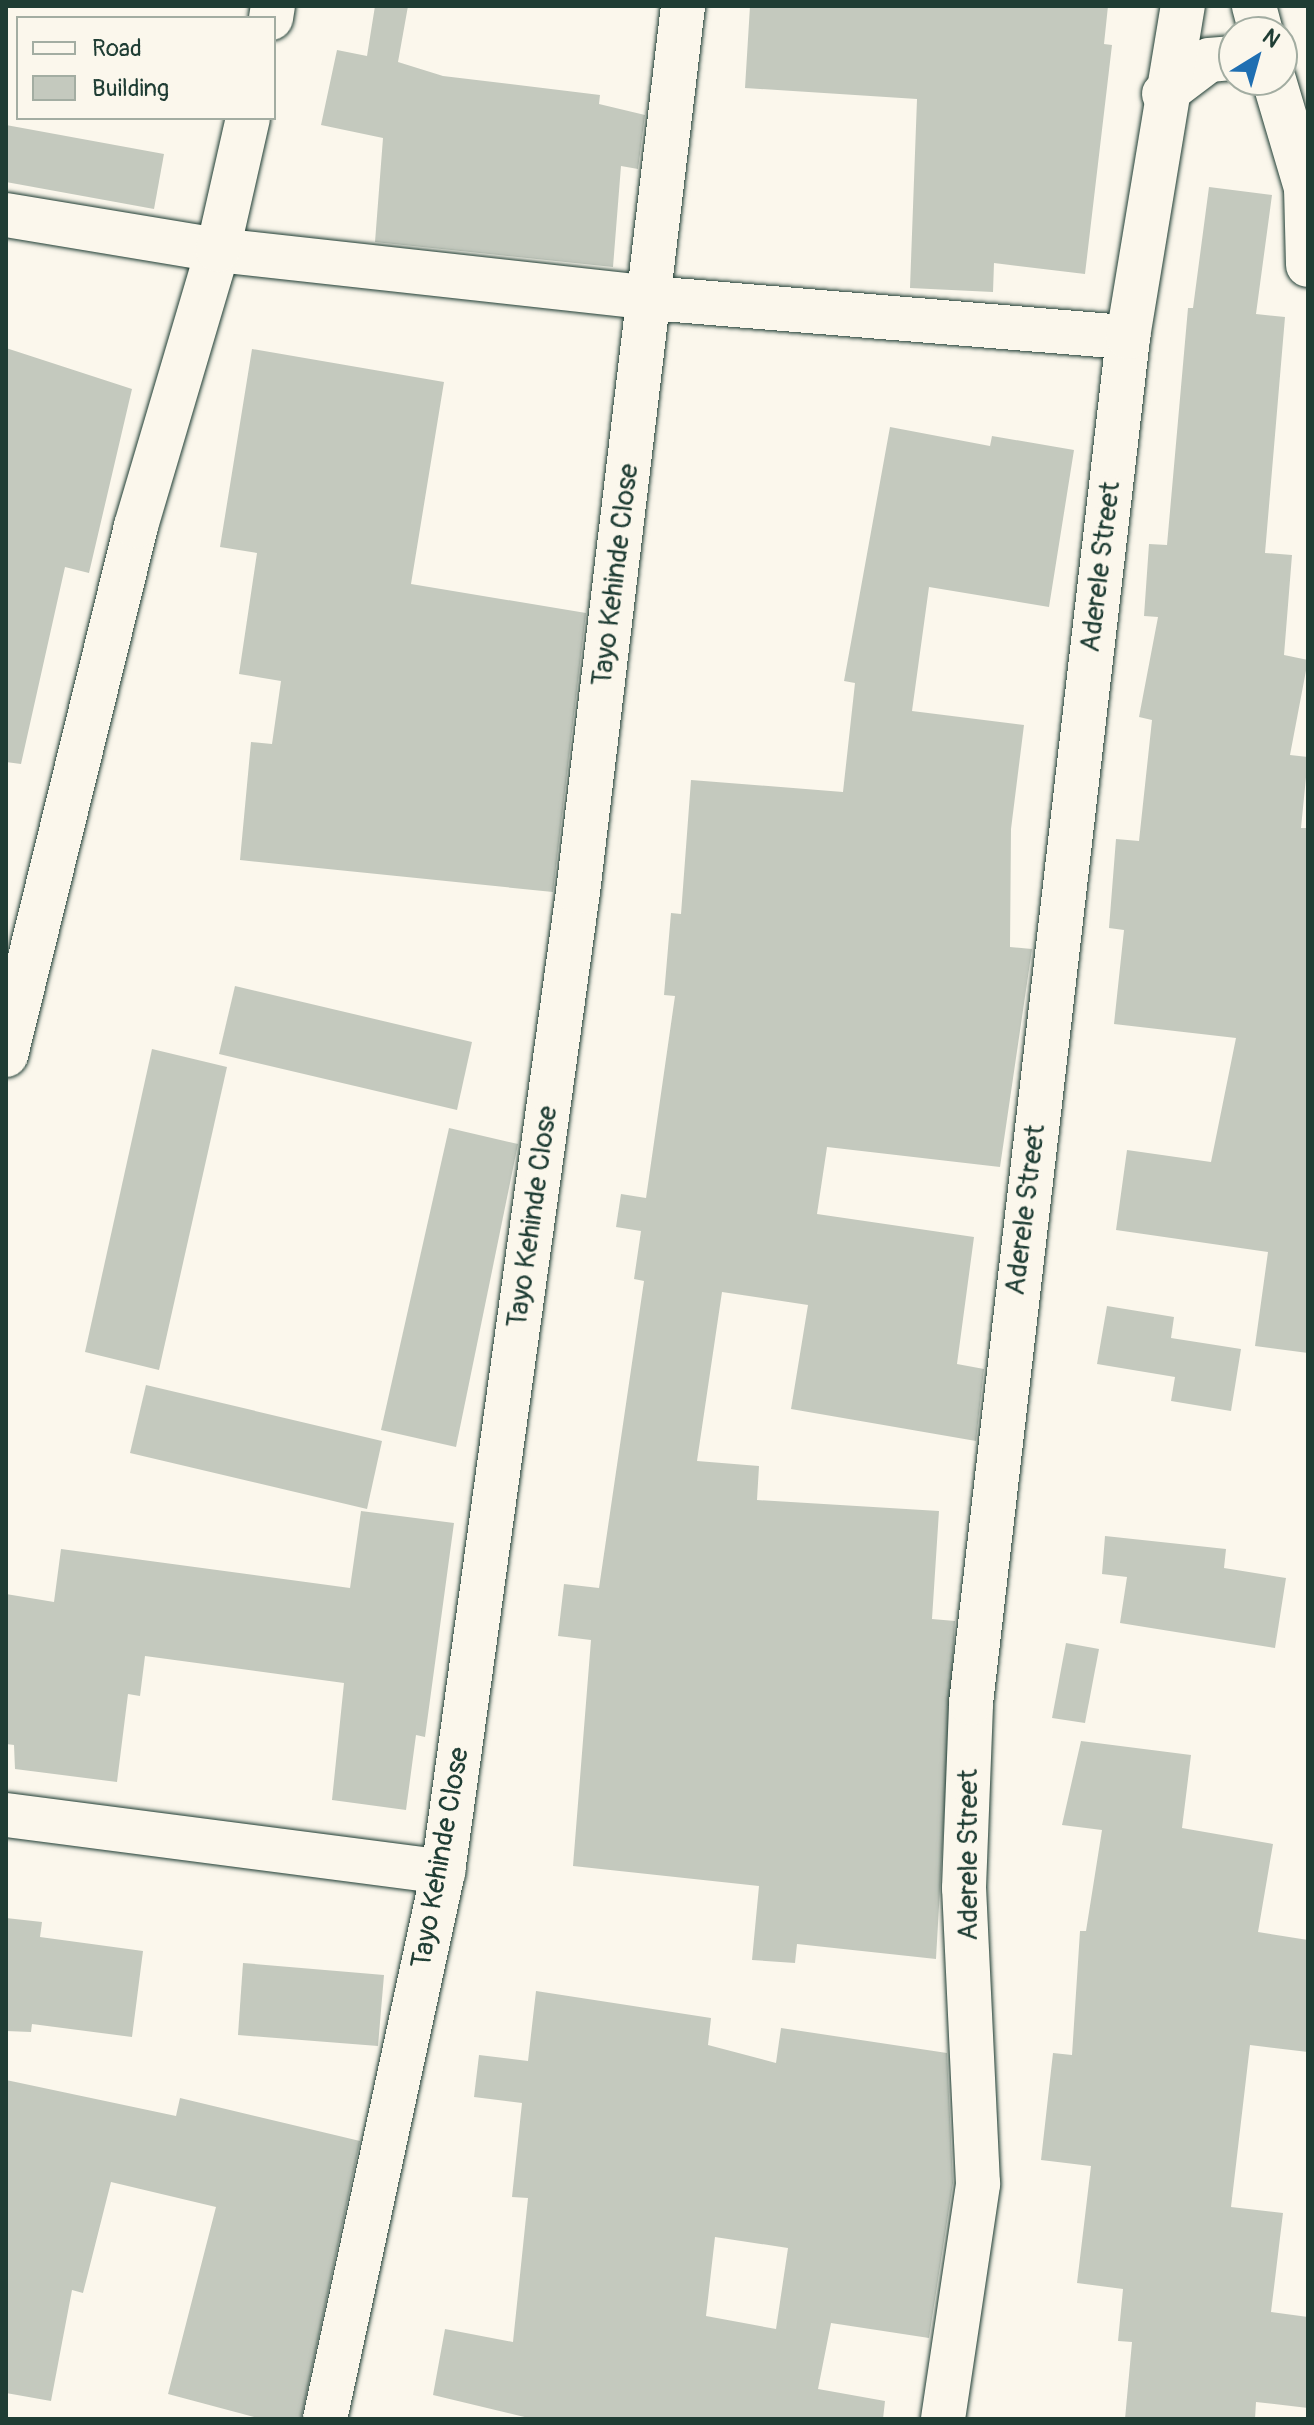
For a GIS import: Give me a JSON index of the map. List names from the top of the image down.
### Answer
{
  "streets": {
    "street": ["Aderele Street", "Tayo Kehinde Close"]
  },
  "legend": ["Road", "Building"],
  "north": "top right"
}
